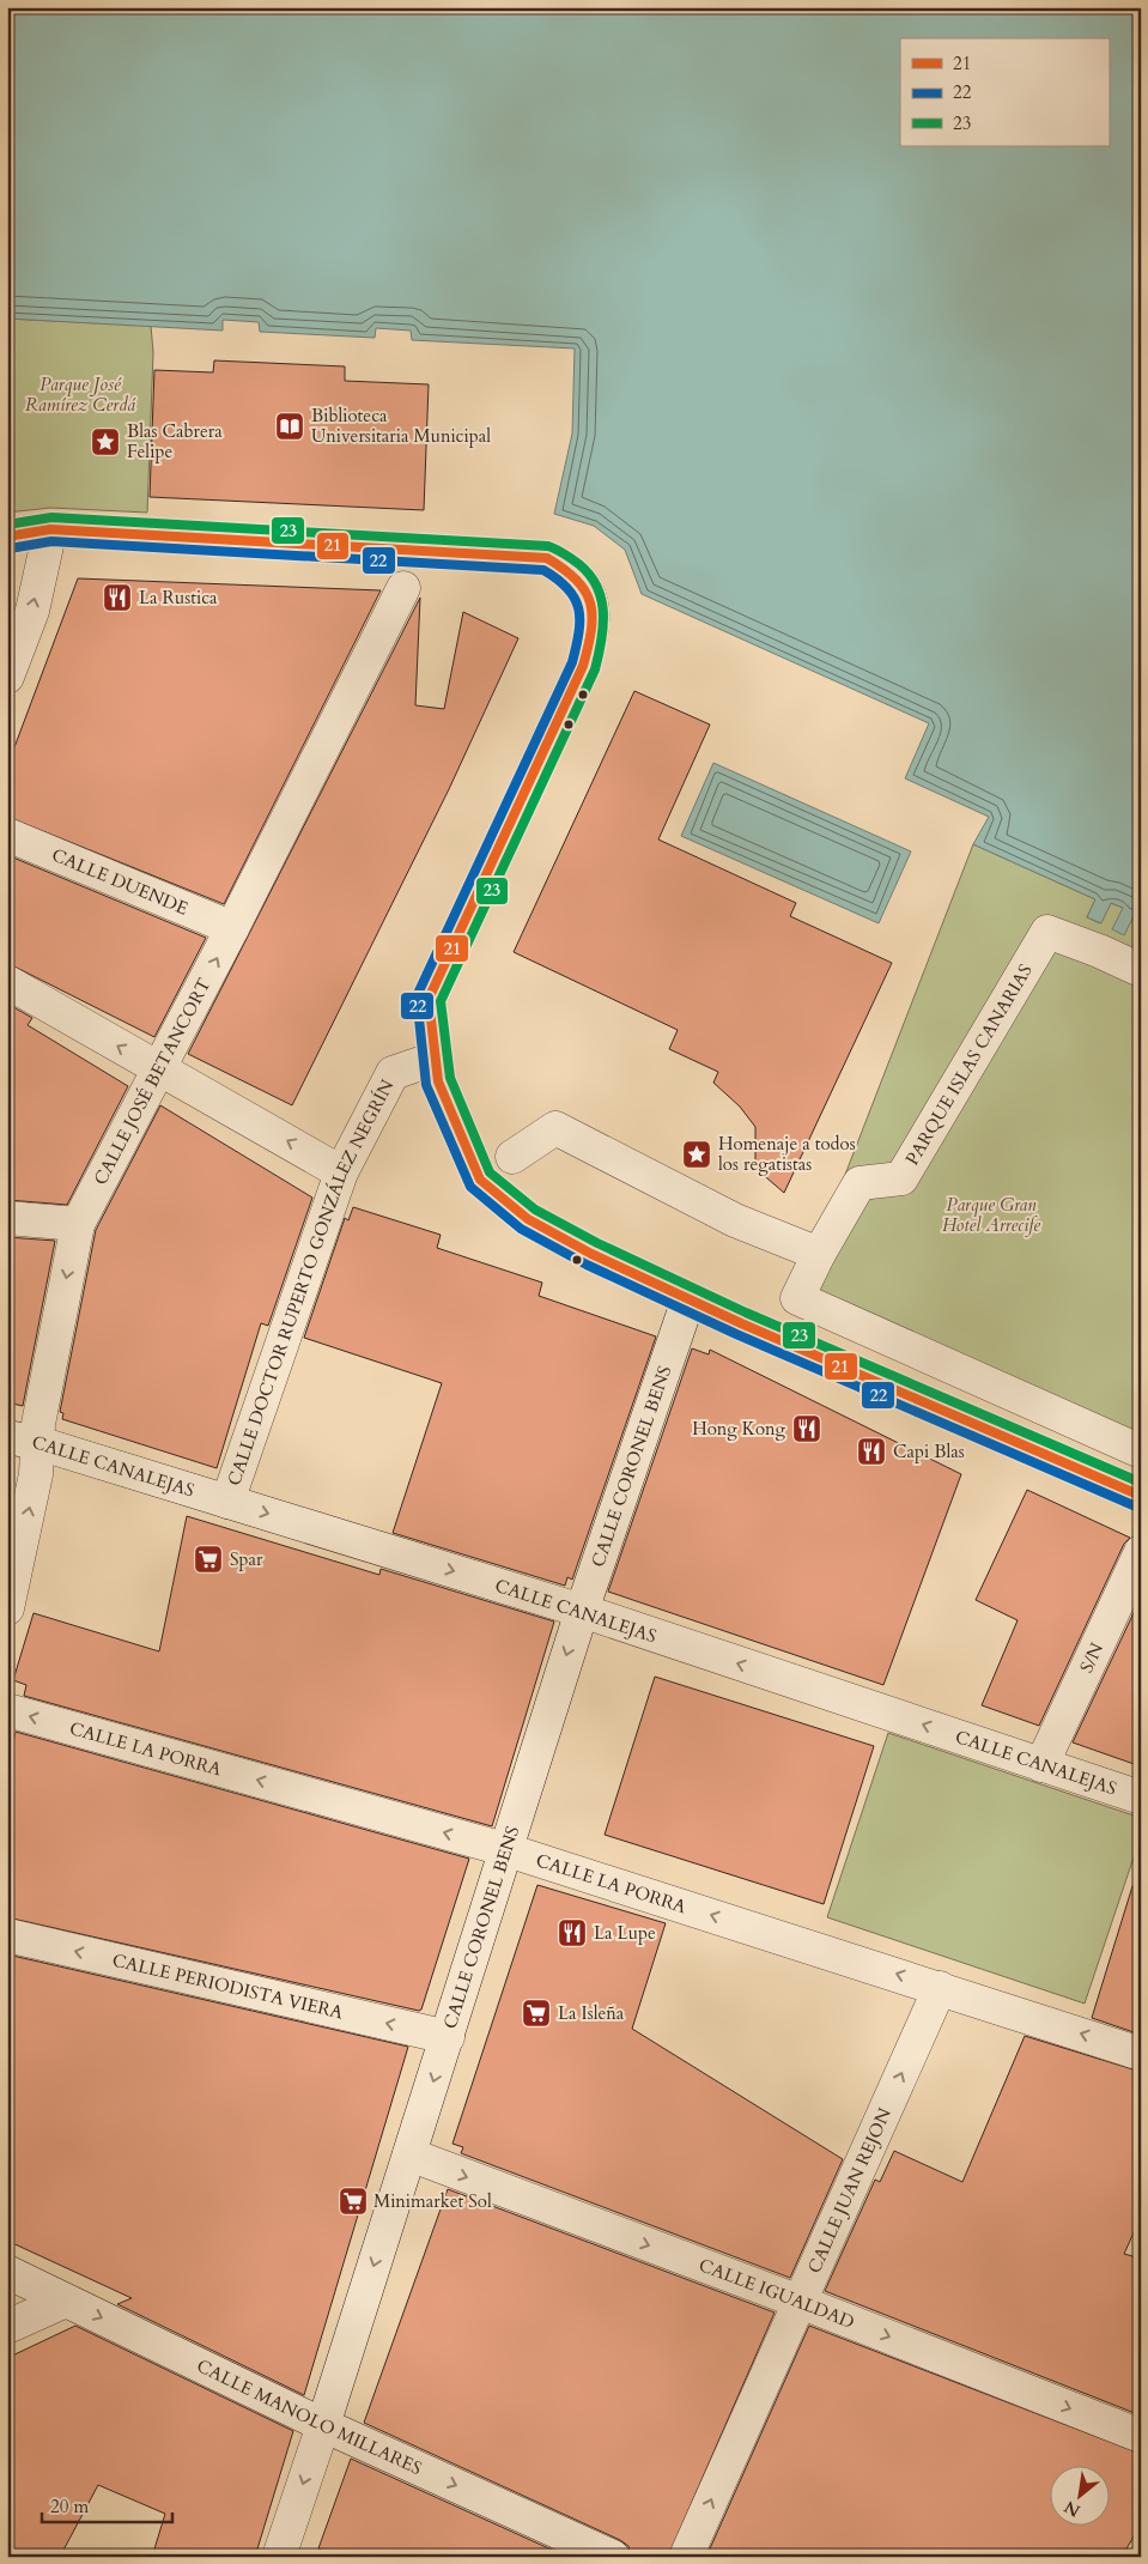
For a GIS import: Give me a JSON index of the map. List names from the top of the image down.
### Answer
{
  "streets": {
    "street": [
      "CALLE DUENDE",
      "PARQUE ISLAS CANARIAS",
      "CALLE JOSÉ BETANCORT",
      "CALLE DOCTOR RUPERTO GONZÁLEZ NEGRÍN",
      "CALLE CORONEL BENS",
      "CALLE CANALEJAS",
      "S/N",
      "CALLE LA PORRA",
      "CALLE PERIODISTA VIERA",
      "CALLE JUAN REJON",
      "CALLE IGUALDAD",
      "CALLE MANOLO MILLARES"
    ]
  },
  "crossings": [
    ["CALLE DUENDE", "CALLE JOSÉ BETANCORT"],
    ["CALLE JOSÉ BETANCORT", "CALLE CANALEJAS"],
    ["CALLE DOCTOR RUPERTO GONZÁLEZ NEGRÍN", "CALLE CANALEJAS"],
    ["CALLE CORONEL BENS", "CALLE CANALEJAS"],
    ["CALLE CORONEL BENS", "CALLE LA PORRA"],
    ["CALLE CORONEL BENS", "CALLE PERIODISTA VIERA"],
    ["CALLE CORONEL BENS", "CALLE IGUALDAD"],
    ["CALLE CORONEL BENS", "CALLE MANOLO MILLARES"],
    ["CALLE CANALEJAS", "S/N"],
    ["CALLE LA PORRA", "CALLE JUAN REJON"],
    ["CALLE JUAN REJON", "CALLE IGUALDAD"]
  ],
  "one_way": [
    "CALLE CORONEL BENS",
    "CALLE LA PORRA",
    "CALLE PERIODISTA VIERA",
    "CALLE JUAN REJON",
    "CALLE IGUALDAD",
    "CALLE MANOLO MILLARES"
  ],
  "parks": ["Parque José Ramírez Cerdá", "Parque Gran Hotel Arrecife"],
  "places": {
    "library": ["Biblioteca Universitaria Municipal"],
    "place": ["Blas Cabrera Felipe", "Homenaje a todos los regatistas"],
    "restaurant": [
      "La Rustica",
      "Hong Kong",
      "Capi Blas",
      "La Lupe"
    ],
    "supermarket": ["Spar", "La Isleña", "Minimarket Sol"]
  },
  "lines": ["transit line 23", "transit line 21", "transit line 22"],
  "legend": ["21", "22", "23"],
  "scale_bar": "20 m",
  "north": "bottom left"
}
